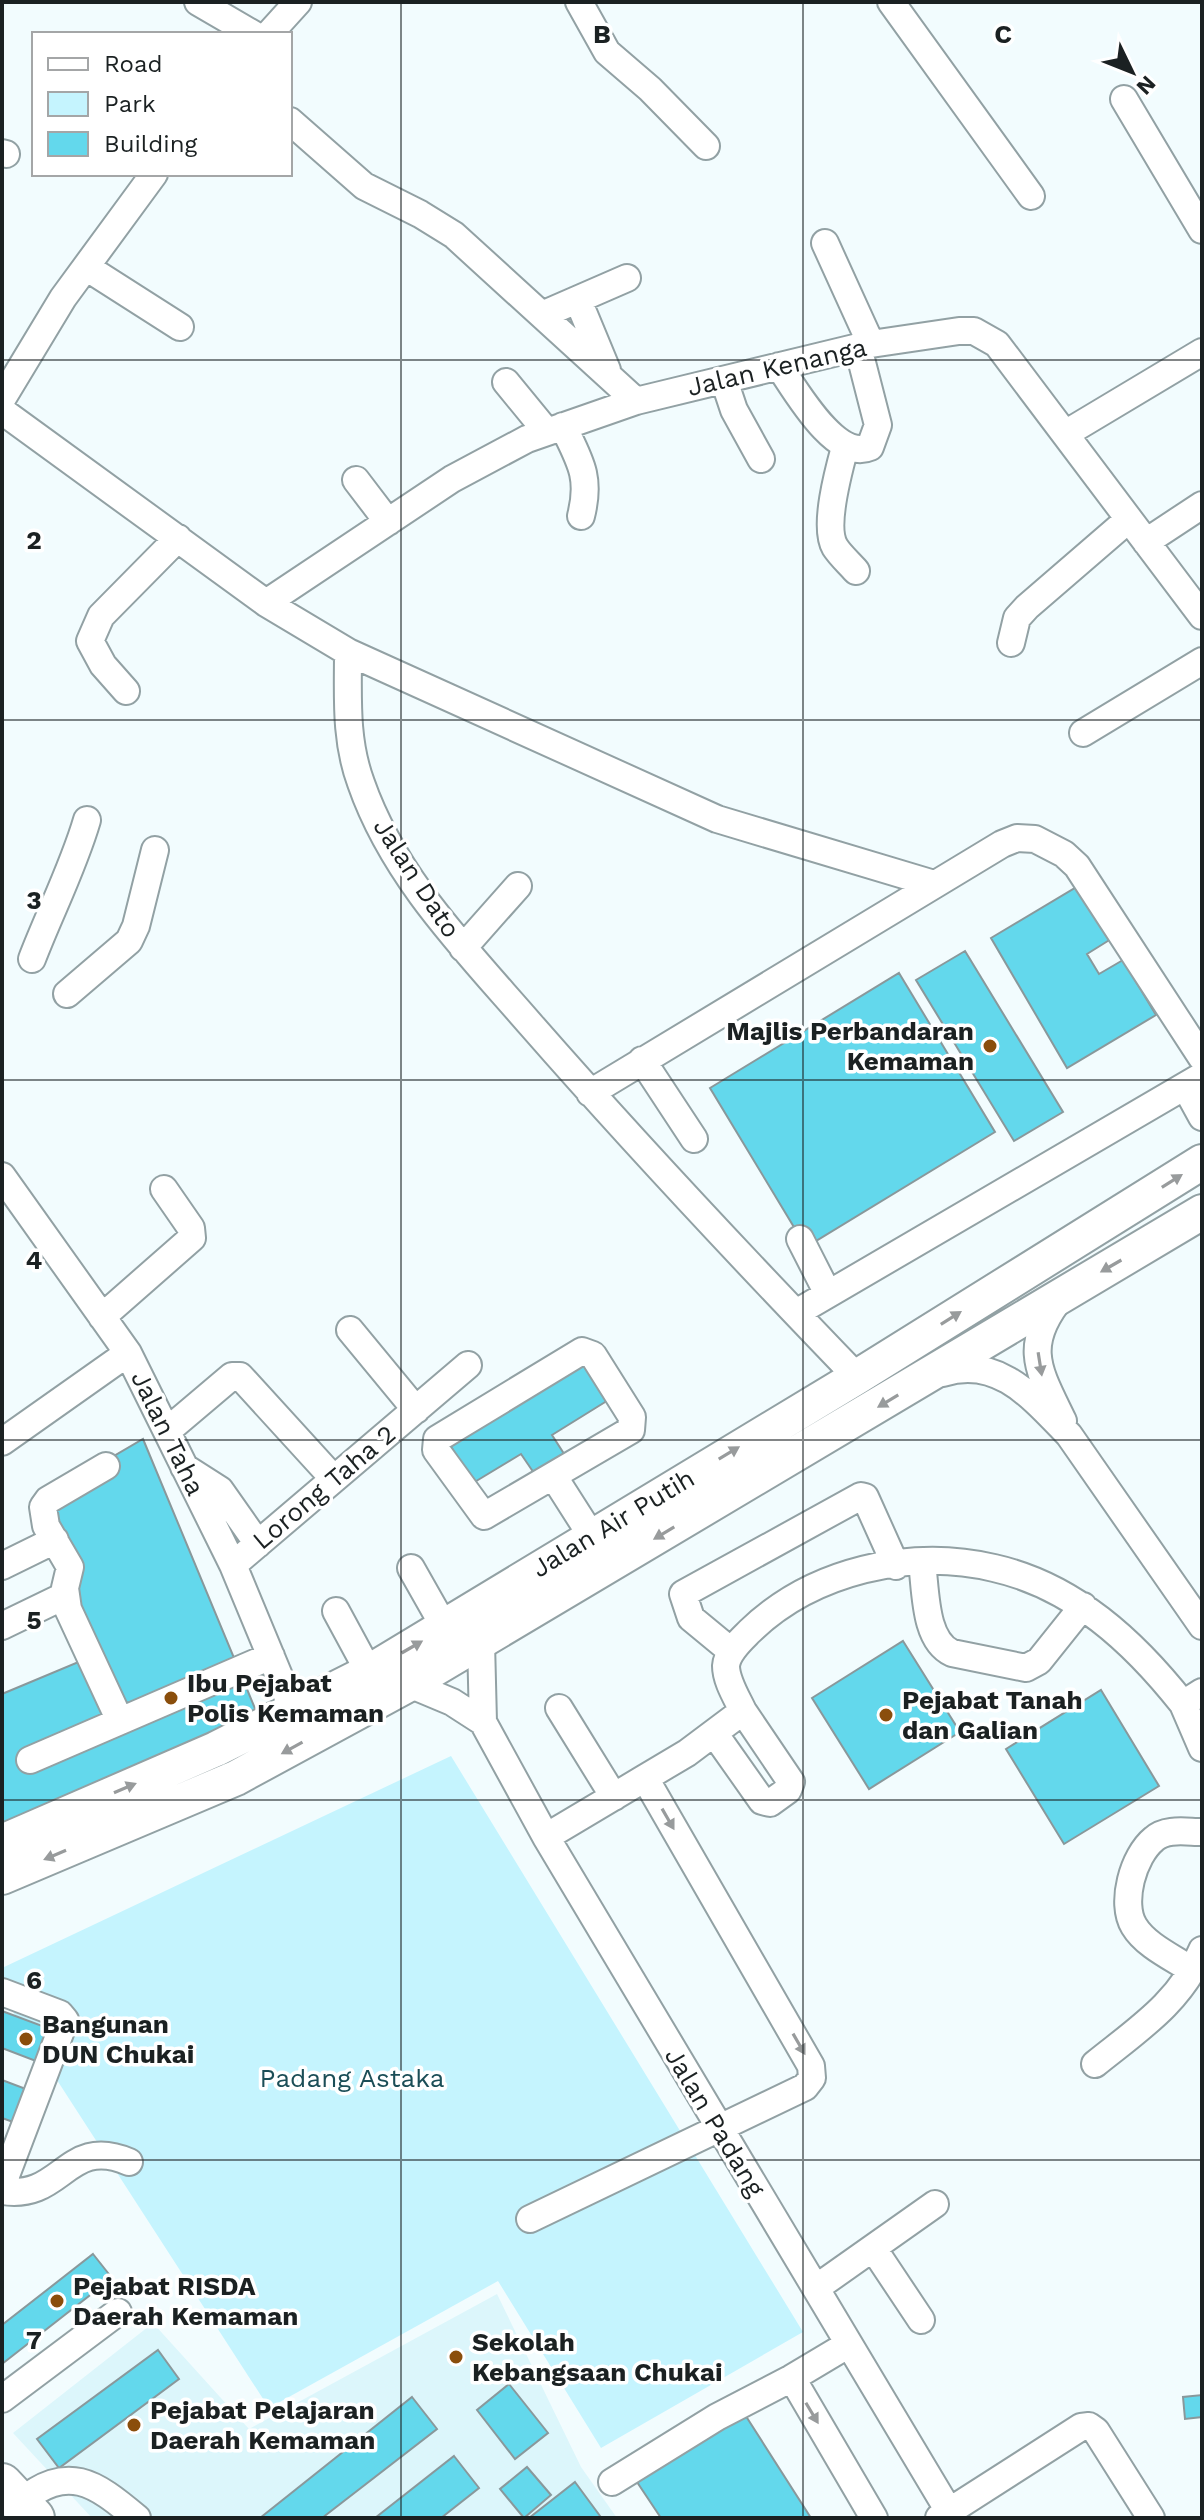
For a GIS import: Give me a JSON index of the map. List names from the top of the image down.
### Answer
{
  "streets": {
    "main road": ["Jalan Air Putih"],
    "street": [
      "Jalan Kenanga",
      "Jalan Dato",
      "Jalan Taha",
      "Lorong Taha 2",
      "Jalan Padang"
    ]
  },
  "crossings": [
    ["Jalan Dato", "Jalan Air Putih"],
    ["Jalan Taha", "Lorong Taha 2"],
    ["Jalan Taha", "Jalan Air Putih"]
  ],
  "parks": ["Padang Astaka"],
  "places": [
    "Majlis Perbandaran Kemaman",
    "Ibu Pejabat Polis Kemaman",
    "Pejabat Tanah dan Galian",
    "Bangunan DUN Chukai",
    "Pejabat RISDA Daerah Kemaman",
    "Sekolah Kebangsaan Chukai",
    "Pejabat Pelajaran Daerah Kemaman"
  ],
  "legend": ["Road", "Park", "Building"],
  "north": "bottom right",
  "grid": {
    "columns": ["B", "C"],
    "rows": [
      "2",
      "3",
      "4",
      "5",
      "6",
      "7"
    ]
  }
}
